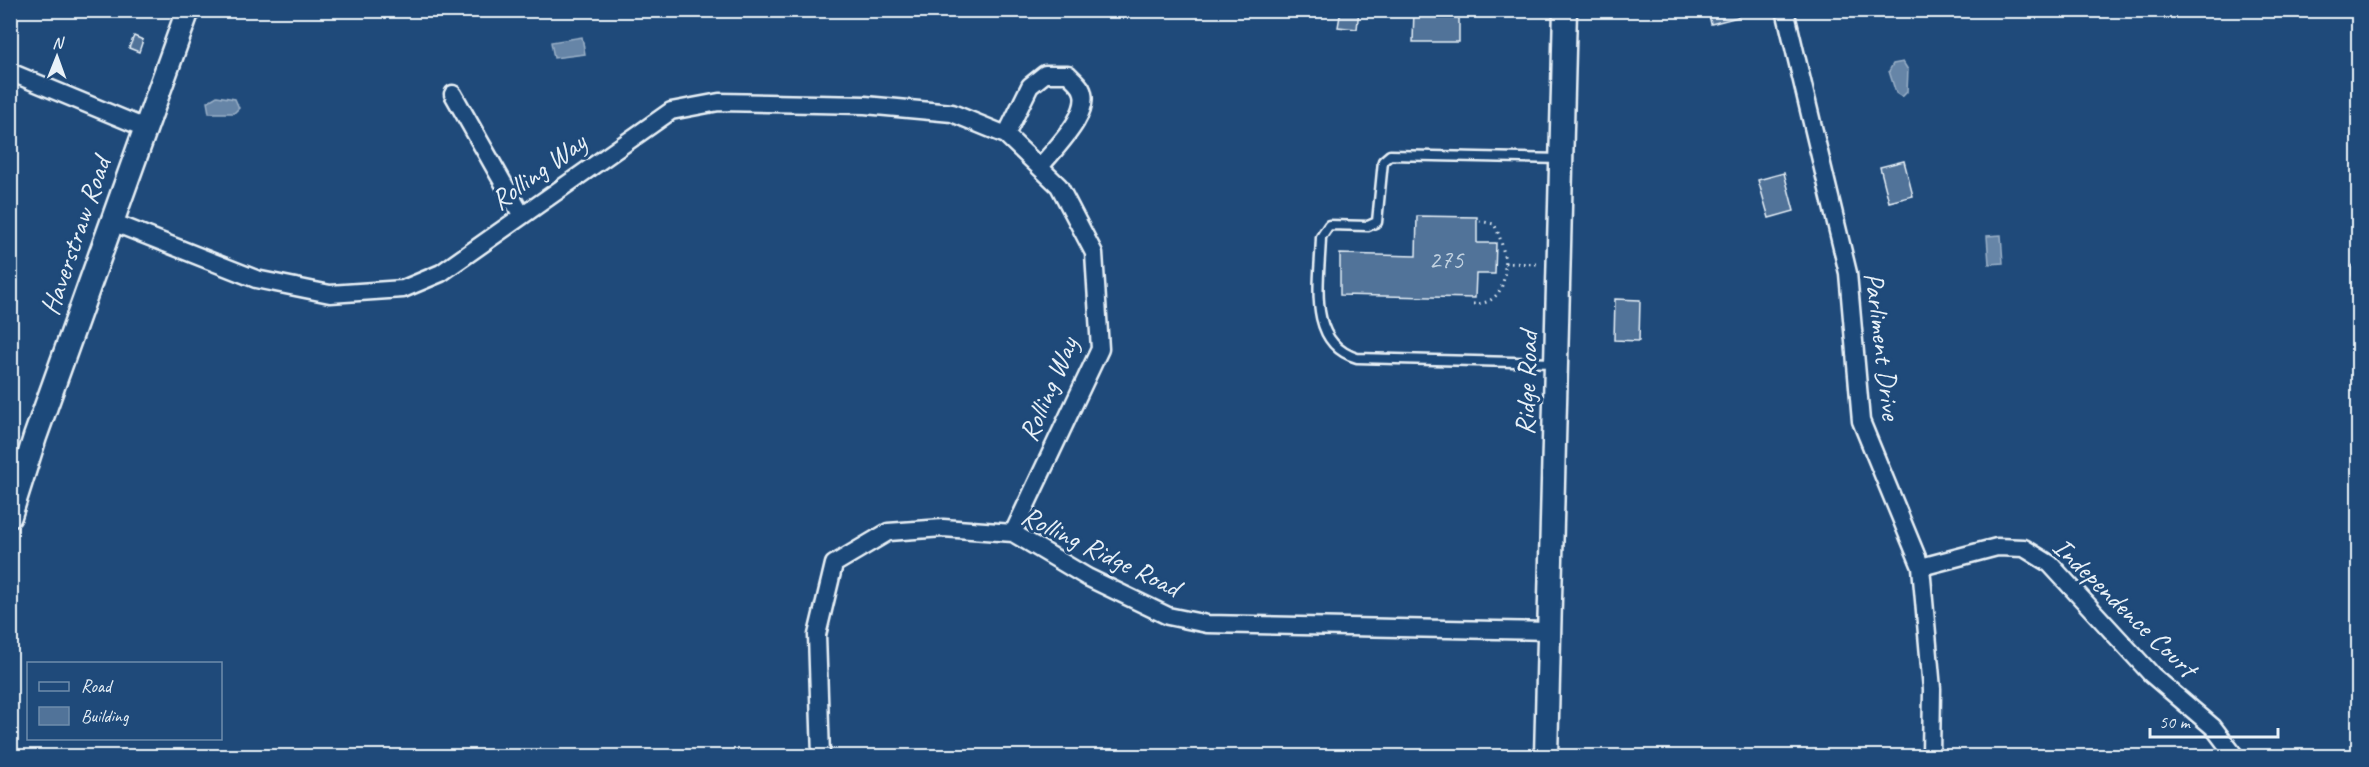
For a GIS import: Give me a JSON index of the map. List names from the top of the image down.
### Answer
{
  "streets": {
    "street": [
      "Rolling Way",
      "Haverstraw Road",
      "Parliment Drive",
      "Ridge Road",
      "Rolling Ridge Road",
      "Independence Court"
    ]
  },
  "crossings": [
    ["Rolling Way", "Haverstraw Road"],
    ["Rolling Way", "Rolling Ridge Road"],
    ["Parliment Drive", "Independence Court"],
    ["Ridge Road", "Rolling Ridge Road"]
  ],
  "house_numbers": ["275"],
  "legend": ["Road", "Building"],
  "scale_bar": "50 m",
  "north": "top"
}
